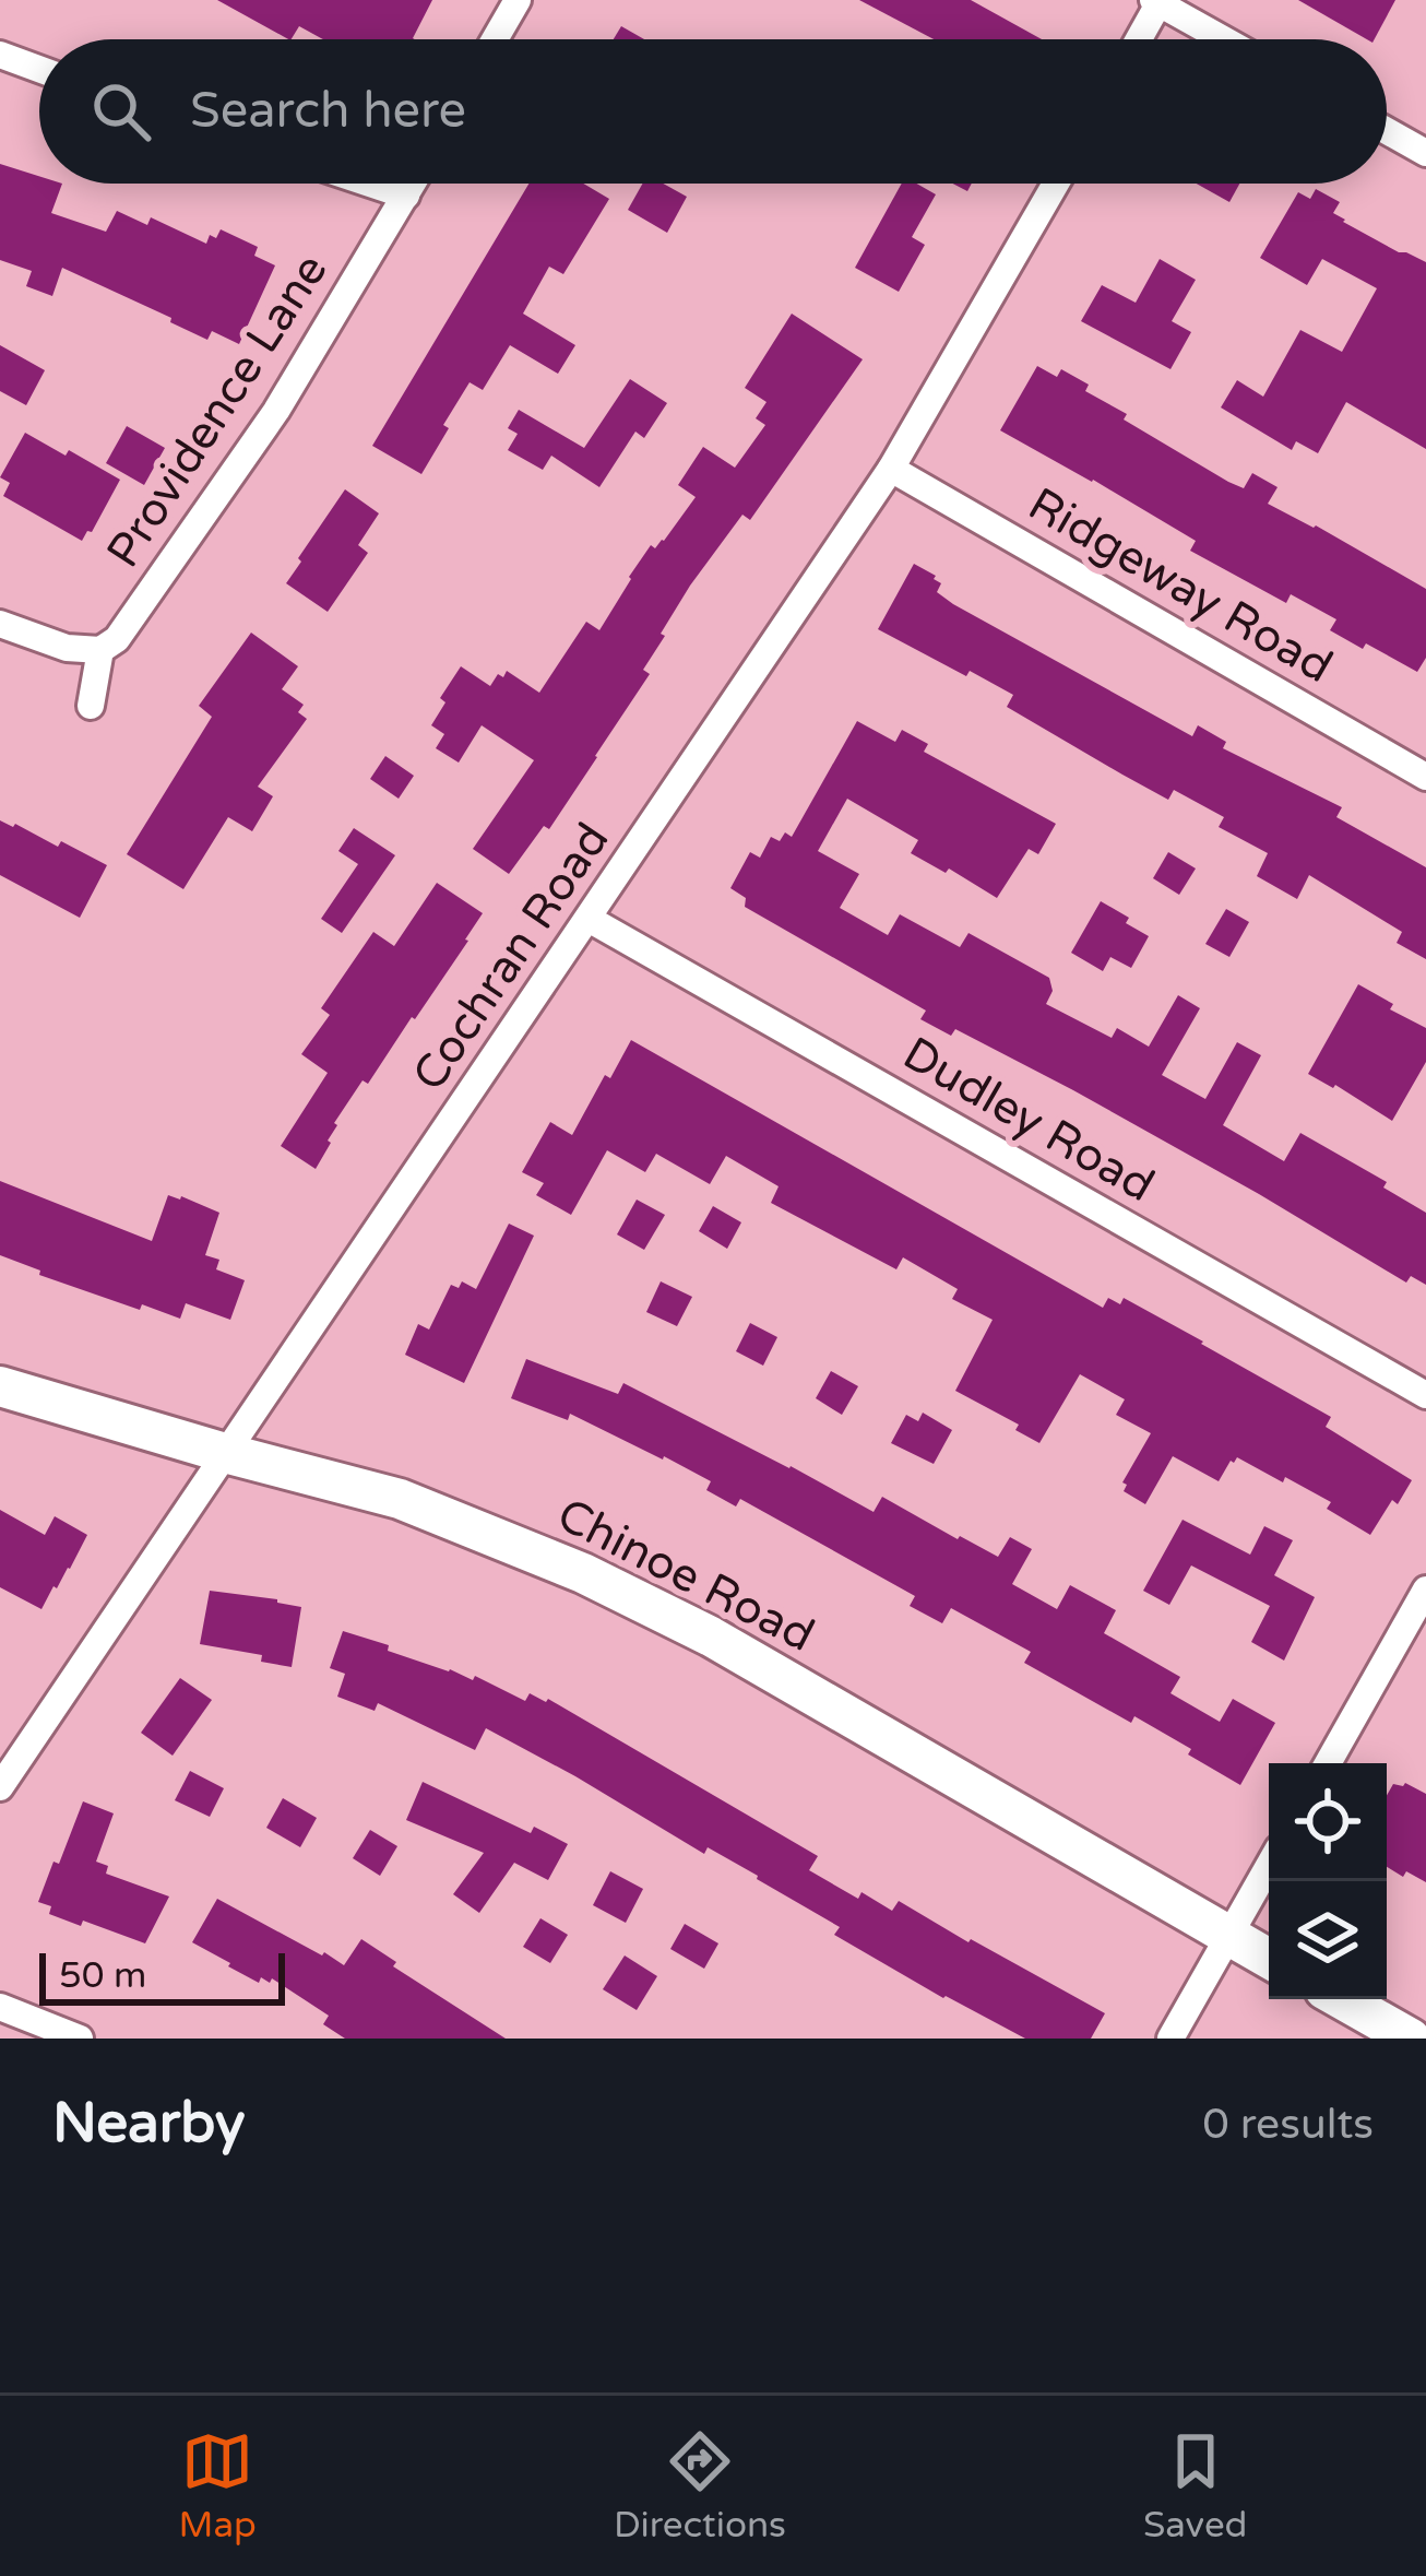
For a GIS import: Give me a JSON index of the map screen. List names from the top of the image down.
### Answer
{
  "streets": {
    "street": [
      "Providence Lane",
      "Ridgeway Road",
      "Cochran Road",
      "Dudley Road",
      "Chinoe Road"
    ]
  },
  "crossings": [
    ["Ridgeway Road", "Cochran Road"],
    ["Cochran Road", "Dudley Road"],
    ["Cochran Road", "Chinoe Road"]
  ],
  "scale_bar": "50 m",
  "page": {
    "search": "Search here",
    "scale": "50 m",
    "heading": ["Nearby", "0 results"],
    "nav": ["Map", "Directions", "Saved"]
  }
}
